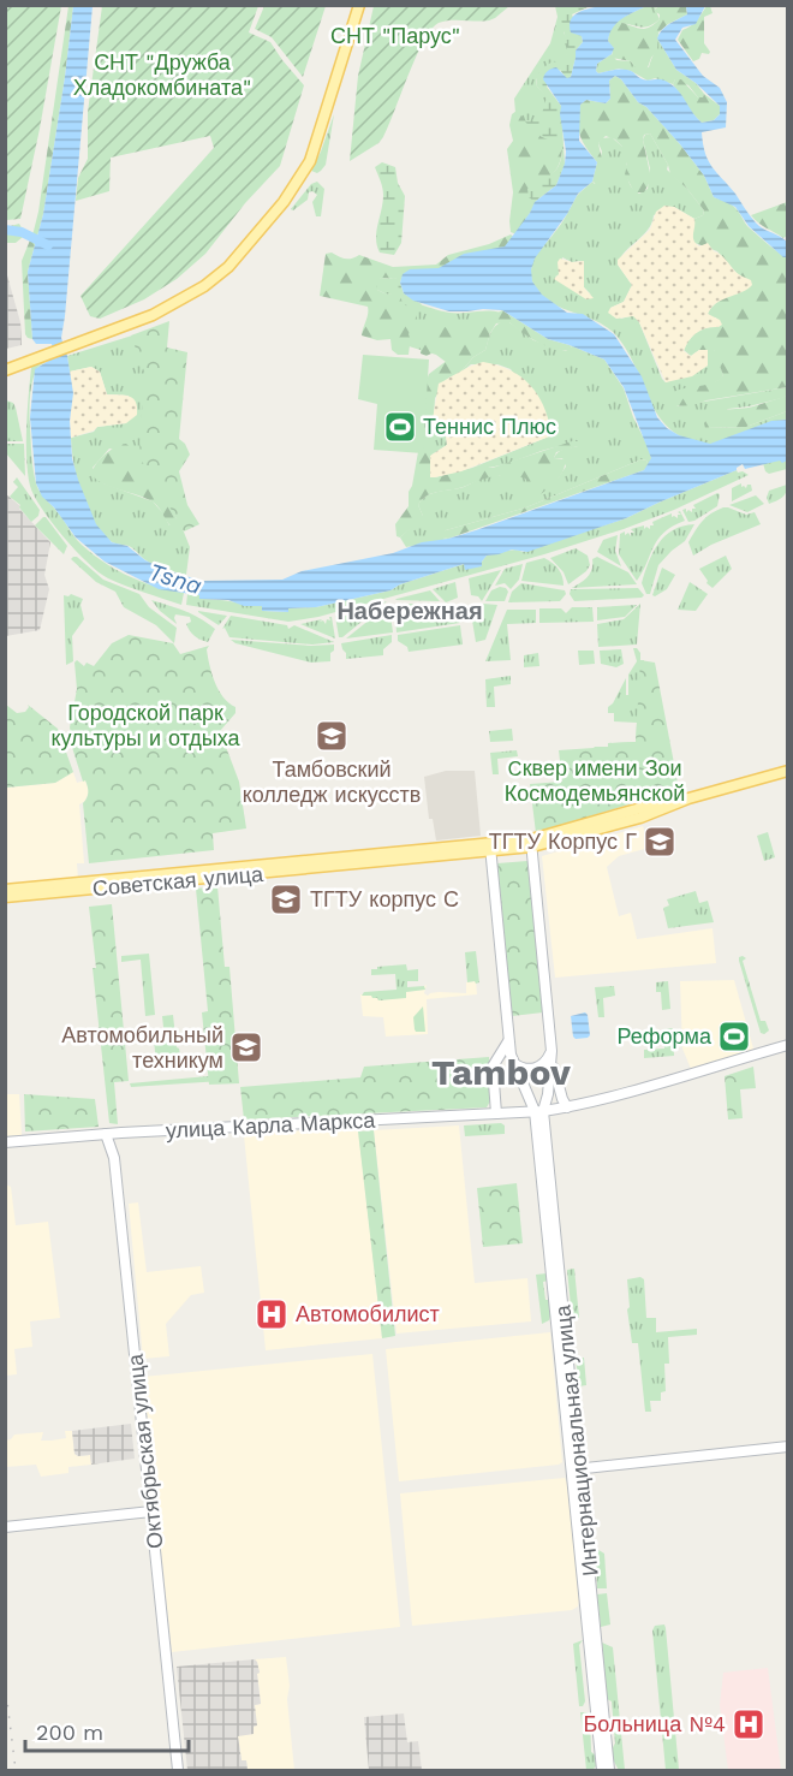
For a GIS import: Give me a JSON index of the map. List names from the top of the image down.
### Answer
{
  "streets": {
    "main road": [
      "Советская улица",
      "улица Карла Маркса",
      "Интернациональная улица",
      "Октябрьская улица"
    ]
  },
  "crossings": [
    ["Советская улица", "Интернациональная улица"],
    ["улица Карла Маркса", "Интернациональная улица"],
    ["улица Карла Маркса", "Октябрьская улица"]
  ],
  "districts": ["Набережная", "Tambov"],
  "water": ["Tsna"],
  "parks": [
    "СНТ \"Парус\"",
    "СНТ \"Дружба Хладокомбината\"",
    "Городской парк культуры и отдыха",
    "Cквер имени Зои Космодемьянской"
  ],
  "places": {
    "sports": ["Теннис Плюс", "Реформа"],
    "school or university": [
      "Тамбовский колледж искусств",
      "ТГТУ Корпус Г",
      "ТГТУ корпус С",
      "Автомобильный техникум"
    ],
    "hospital": ["Автомобилист", "Больница №4"]
  },
  "scale_bar": "200 m"
}
